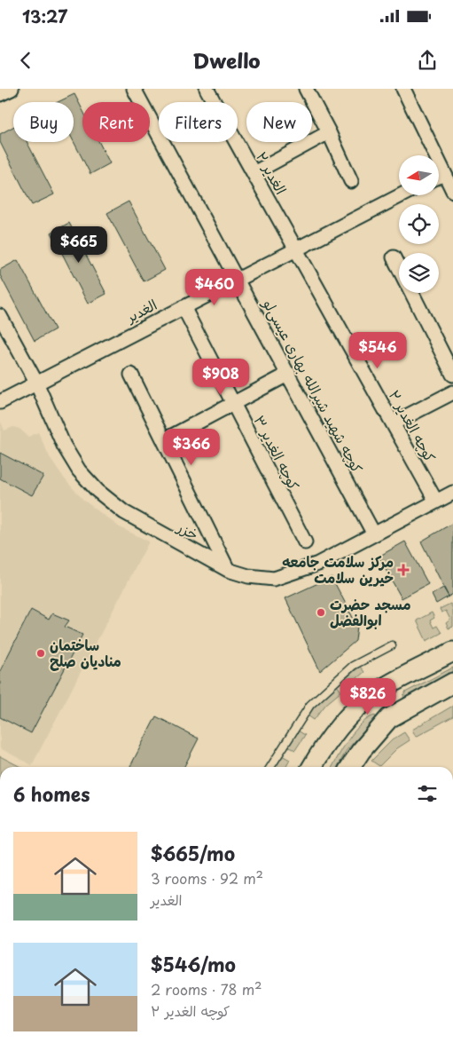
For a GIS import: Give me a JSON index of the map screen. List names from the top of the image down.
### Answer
{
  "streets": {
    "street": [
      "۲ الغدیر",
      "الغدیر",
      "کوچه شهید شیرالله بهاری عیسی‌لو",
      "کوچه الغدیر ۲",
      "کوچه الغدیر ۳",
      "خزر"
    ]
  },
  "crossings": [
    ["۲ الغدیر", "الغدیر"],
    ["۲ الغدیر", "کوچه الغدیر ۲"],
    ["الغدیر", "کوچه شهید شیرالله بهاری عیسی‌لو"],
    ["الغدیر", "کوچه الغدیر ۲"],
    ["الغدیر", "کوچه الغدیر ۳"],
    ["الغدیر", "خزر"],
    ["کوچه شهید شیرالله بهاری عیسی‌لو", "خزر"],
    ["کوچه الغدیر ۲", "خزر"]
  ],
  "places": {
    "health": ["مرکز سلامت جامعه خیرین سلامت"],
    "other": ["مسجد حضرت ابوالفضل", "ساختمان منادیان صلح"]
  },
  "north": "left",
  "page": {
    "status": "13:27",
    "header": "Dwello",
    "chip": [
      "Buy",
      "Rent",
      "Filters",
      "New"
    ],
    "price": [
      "$665",
      "$460",
      "$546",
      "$908",
      "$366",
      "$826"
    ],
    "heading": "6 homes",
    "list": [
      {
        "name": "$665/mo",
        "note": "3 rooms · 92 m² · الغدیر"
      },
      {
        "name": "$546/mo",
        "note": "2 rooms · 78 m² · کوچه الغدیر ۲"
      }
    ]
  }
}
